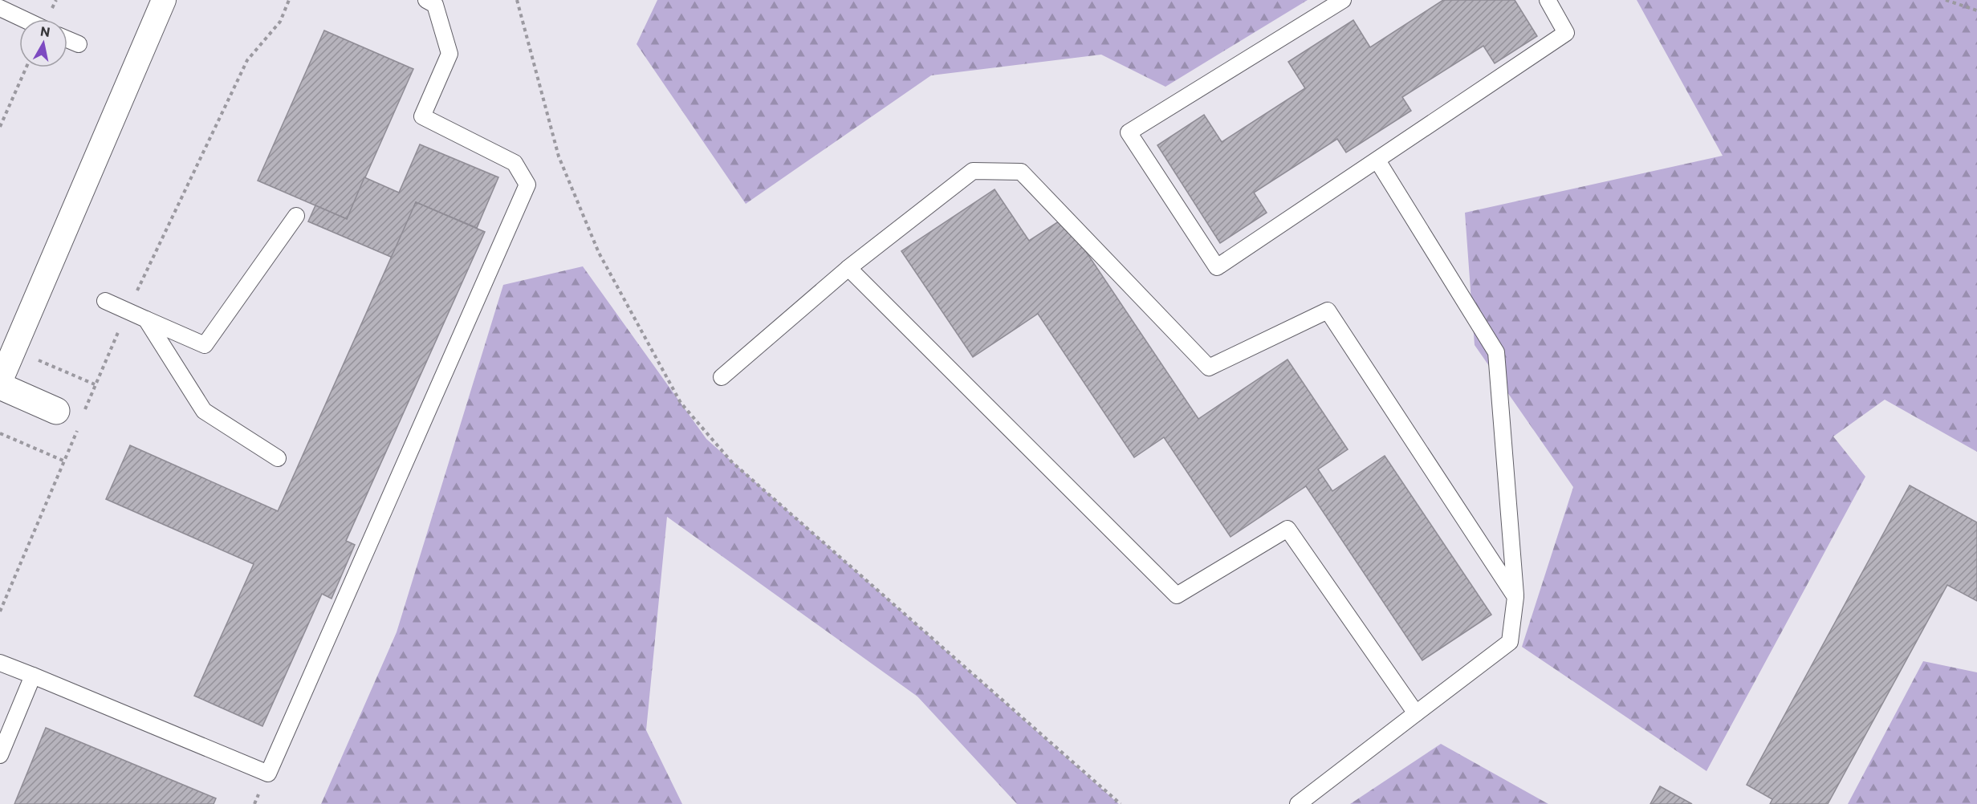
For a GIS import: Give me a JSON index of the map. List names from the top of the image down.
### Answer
{
  "north": "top"
}
